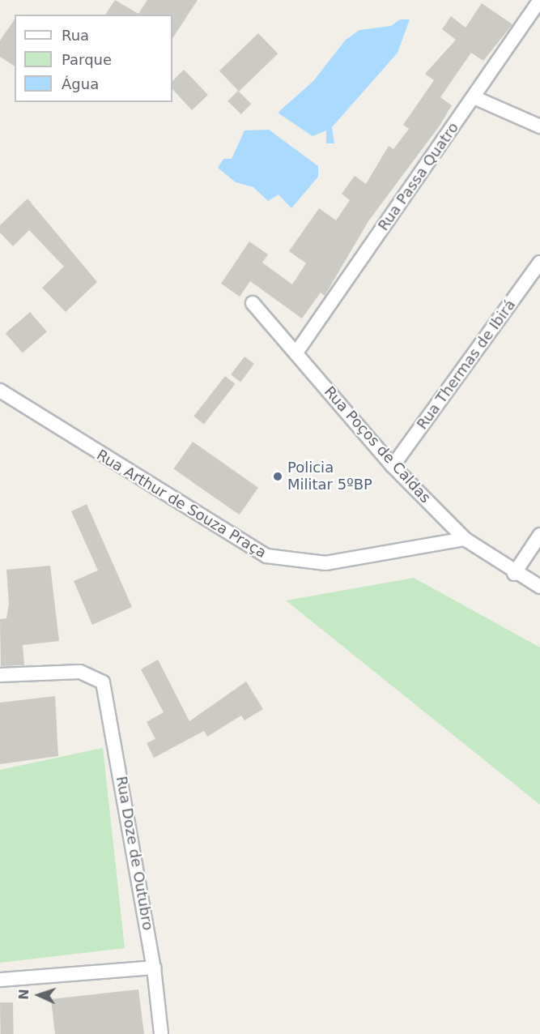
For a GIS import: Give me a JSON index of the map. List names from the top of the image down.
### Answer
{
  "streets": {
    "street": [
      "Rua Passa Quatro",
      "Rua Thermas de Ibirá",
      "Rua Poços de Caldas",
      "Rua Arthur de Souza Praça",
      "Rua Doze de Outubro"
    ]
  },
  "crossings": [
    ["Rua Passa Quatro", "Rua Poços de Caldas"],
    ["Rua Thermas de Ibirá", "Rua Poços de Caldas"],
    ["Rua Poços de Caldas", "Rua Arthur de Souza Praça"]
  ],
  "places": ["Policia Militar 5ºBP"],
  "legend": ["Rua", "Parque", "Água"],
  "north": "left"
}
